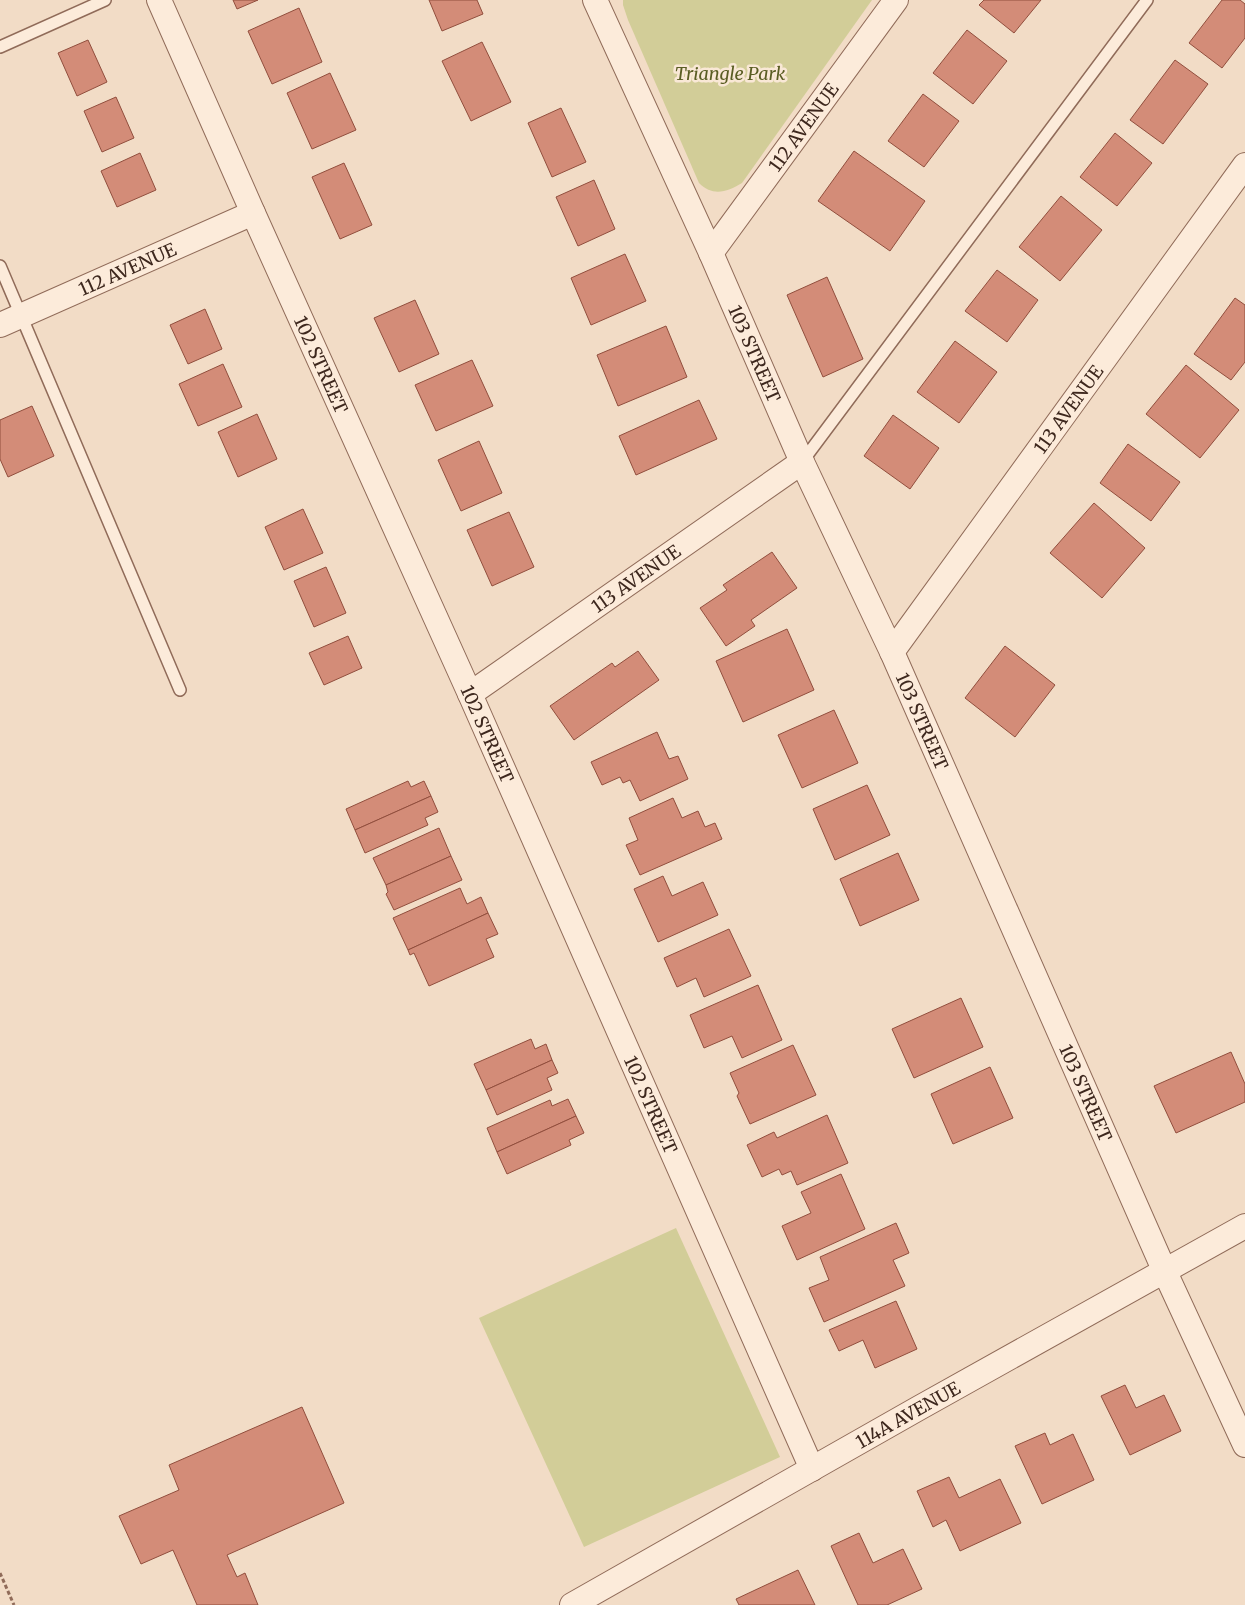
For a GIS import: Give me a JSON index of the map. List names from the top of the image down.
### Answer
{
  "streets": {
    "street": [
      "112 AVENUE",
      "103 STREET",
      "102 STREET",
      "113 AVENUE",
      "114A AVENUE"
    ]
  },
  "crossings": [
    ["112 AVENUE", "103 STREET"],
    ["112 AVENUE", "102 STREET"],
    ["103 STREET", "113 AVENUE"],
    ["103 STREET", "114A AVENUE"],
    ["102 STREET", "113 AVENUE"],
    ["102 STREET", "114A AVENUE"]
  ],
  "parks": ["Triangle Park"]
}
